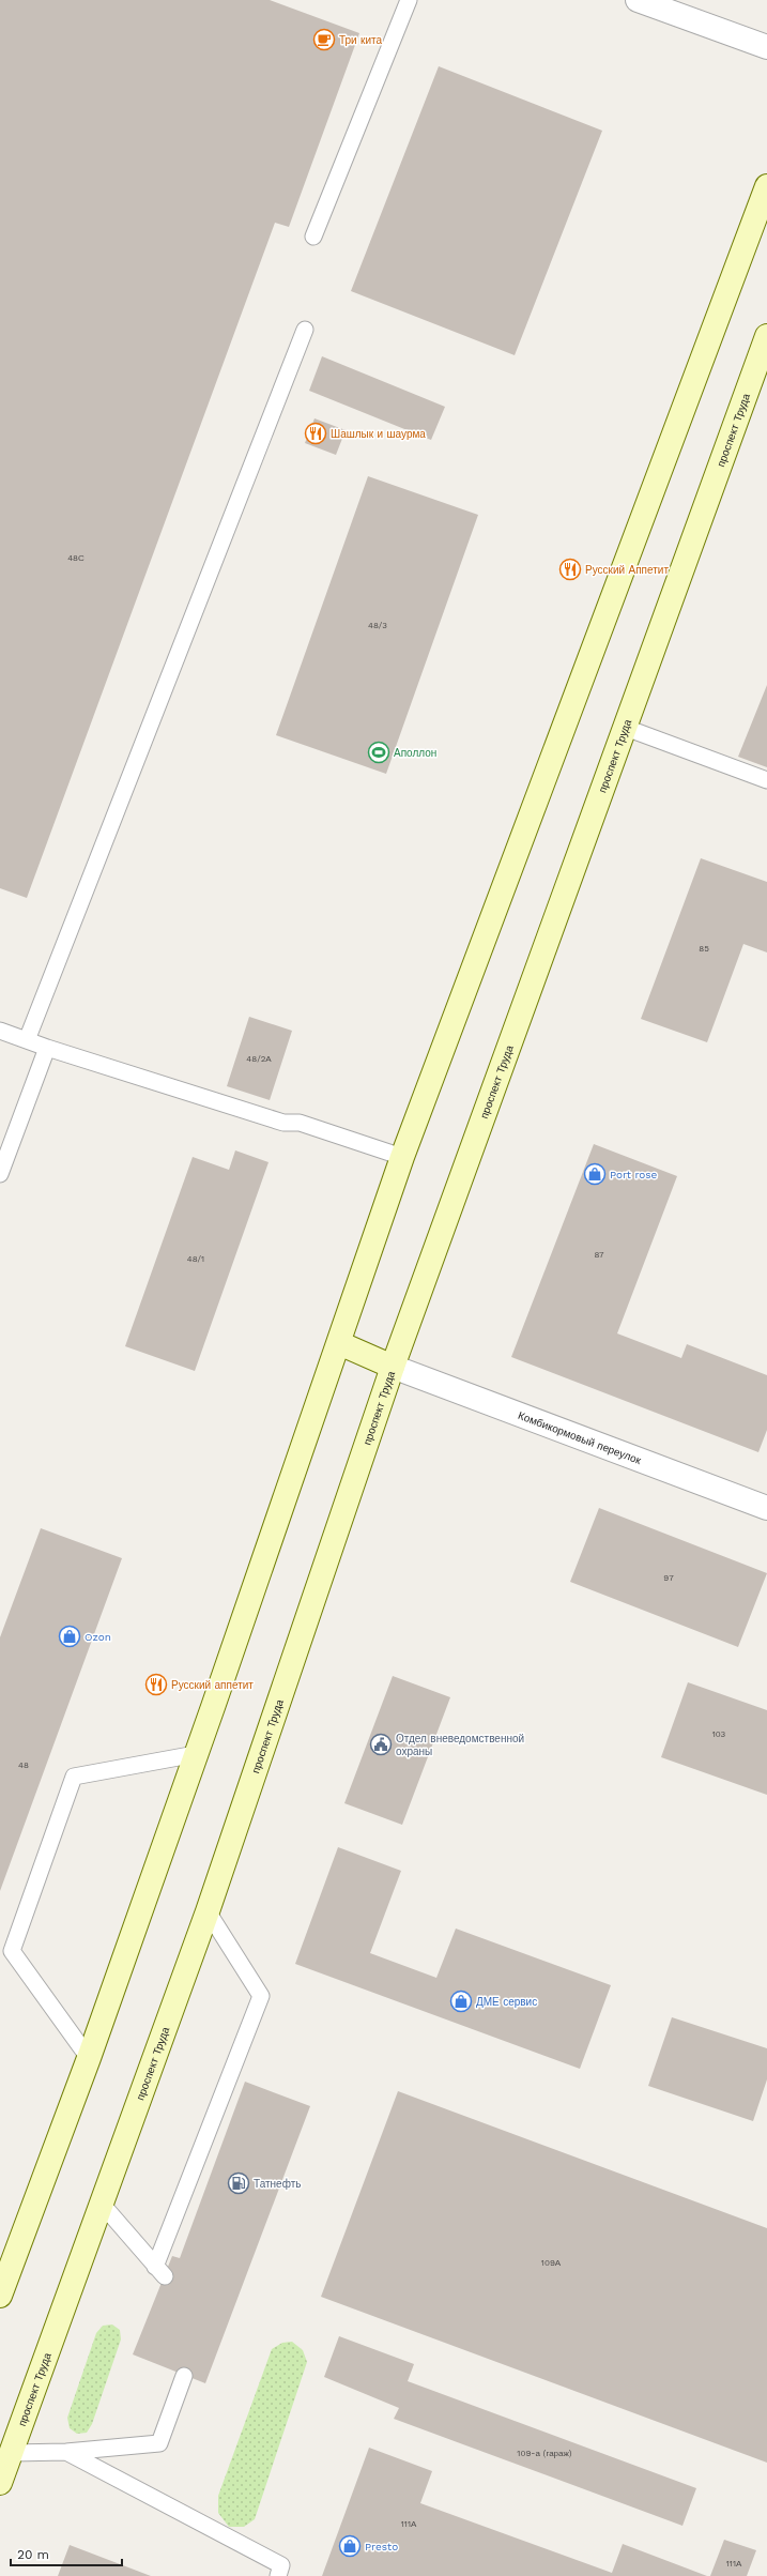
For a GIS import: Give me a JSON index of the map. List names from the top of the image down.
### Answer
{
  "streets": {
    "main road": ["проспект Труда"],
    "street": ["Комбикормовый переулок"]
  },
  "crossings": [
    ["проспект Труда", "Комбикормовый переулок"]
  ],
  "places": {
    "cafe": ["Три кита"],
    "restaurant": ["Шашлык и шаурма", "Русский Аппетит", "Русский аппетит"],
    "sports": ["Аполлон"],
    "shop": [
      "Port rose",
      "Ozon",
      "ДМЕ сервис",
      "Presto"
    ],
    "public building": ["Отдел вневедомственной охраны"],
    "fuel station": ["Татнефть"]
  },
  "house_numbers": [
    "48С",
    "48/3",
    "85",
    "48/2А",
    "87",
    "48/1",
    "97",
    "103",
    "48",
    "109А",
    "109-а (гараж)",
    "111А",
    "111А"
  ],
  "scale_bar": "20 m"
}
